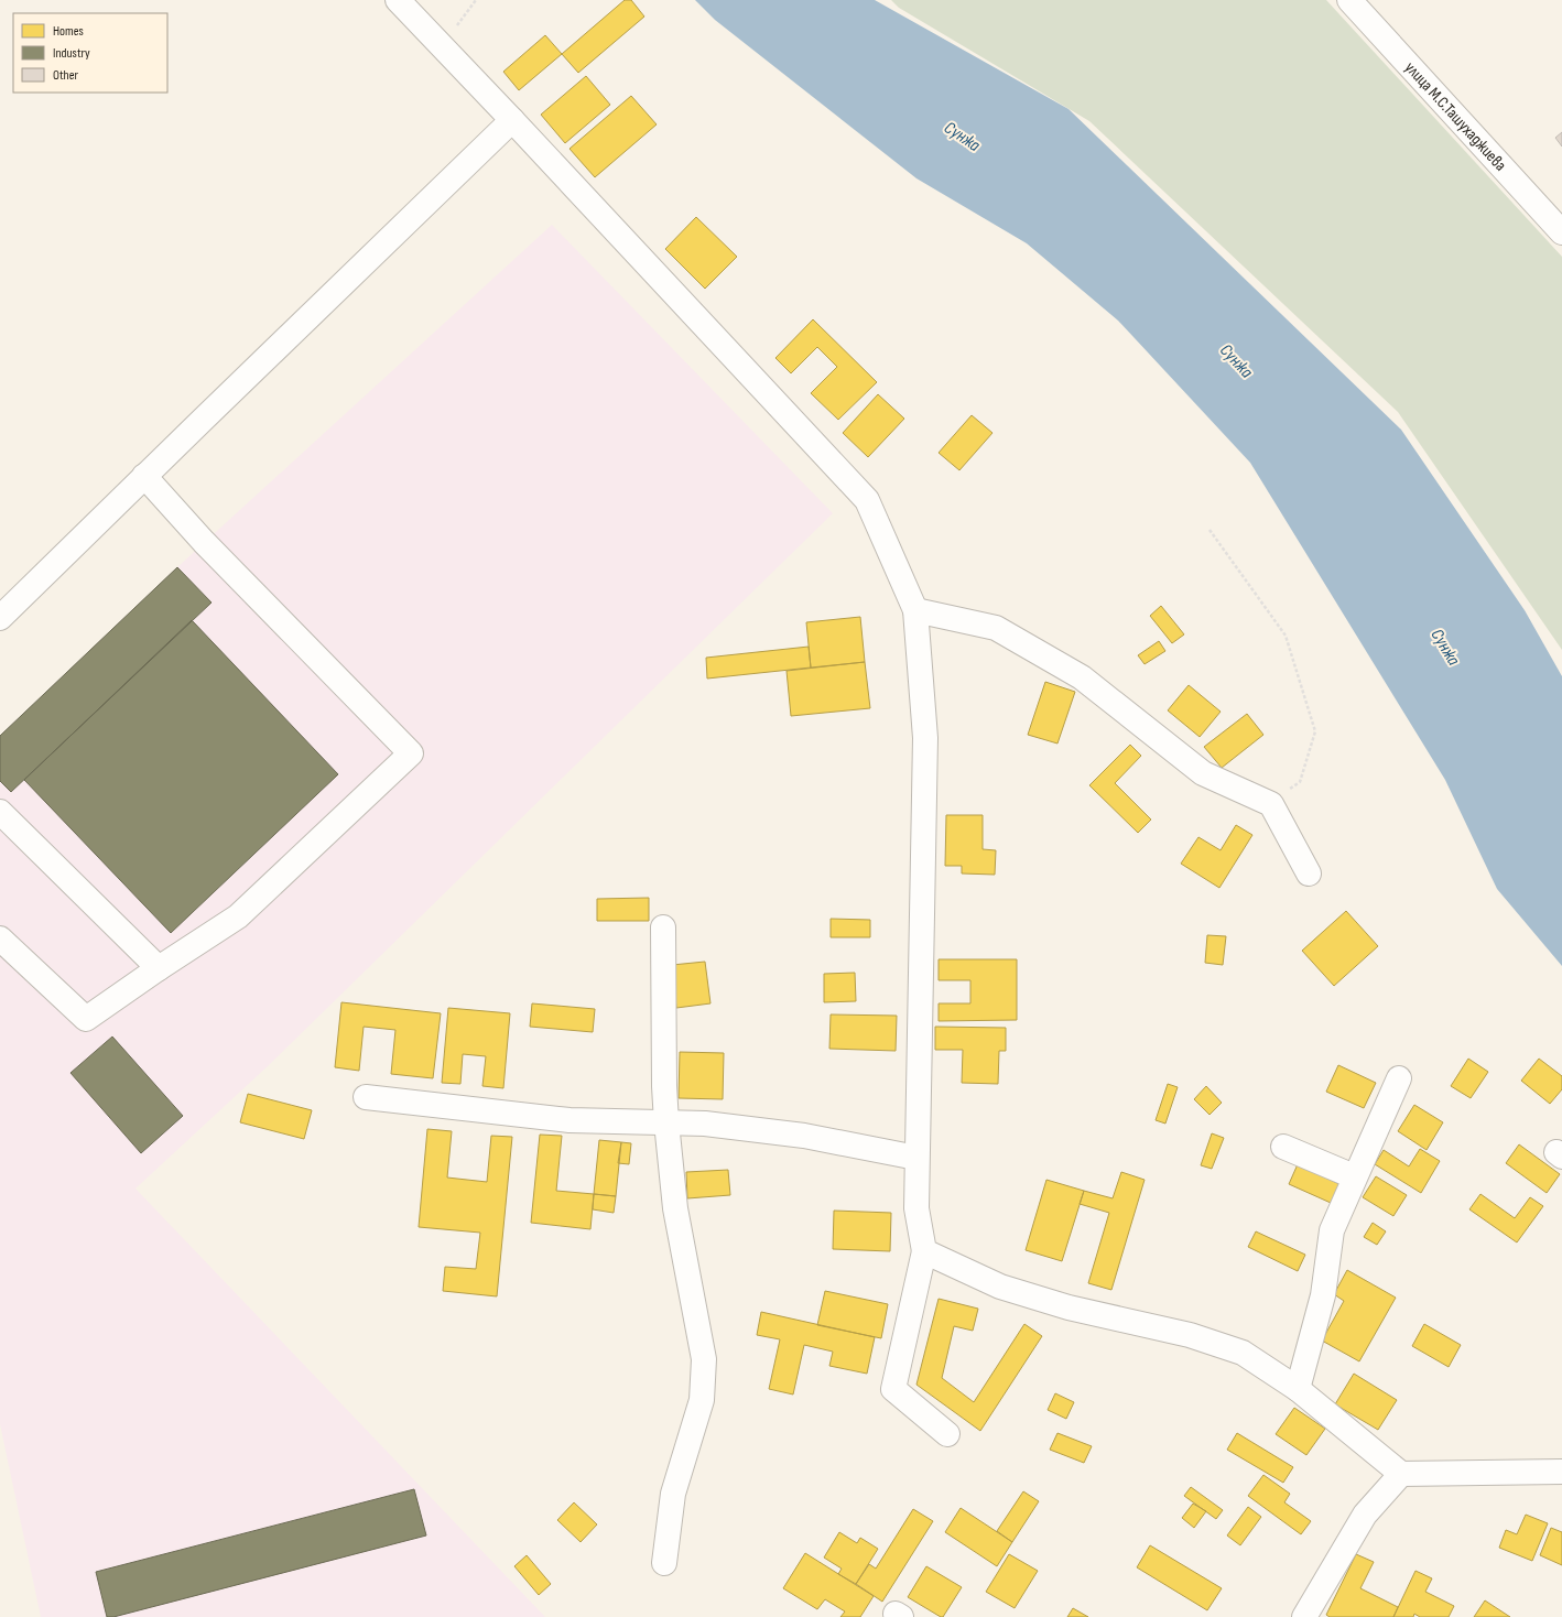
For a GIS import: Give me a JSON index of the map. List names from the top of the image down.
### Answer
{
  "streets": {
    "street": ["улица М.С.Ташухаджиева"]
  },
  "water": ["Сунжа"],
  "legend": ["Homes", "Industry", "Other"]
}
